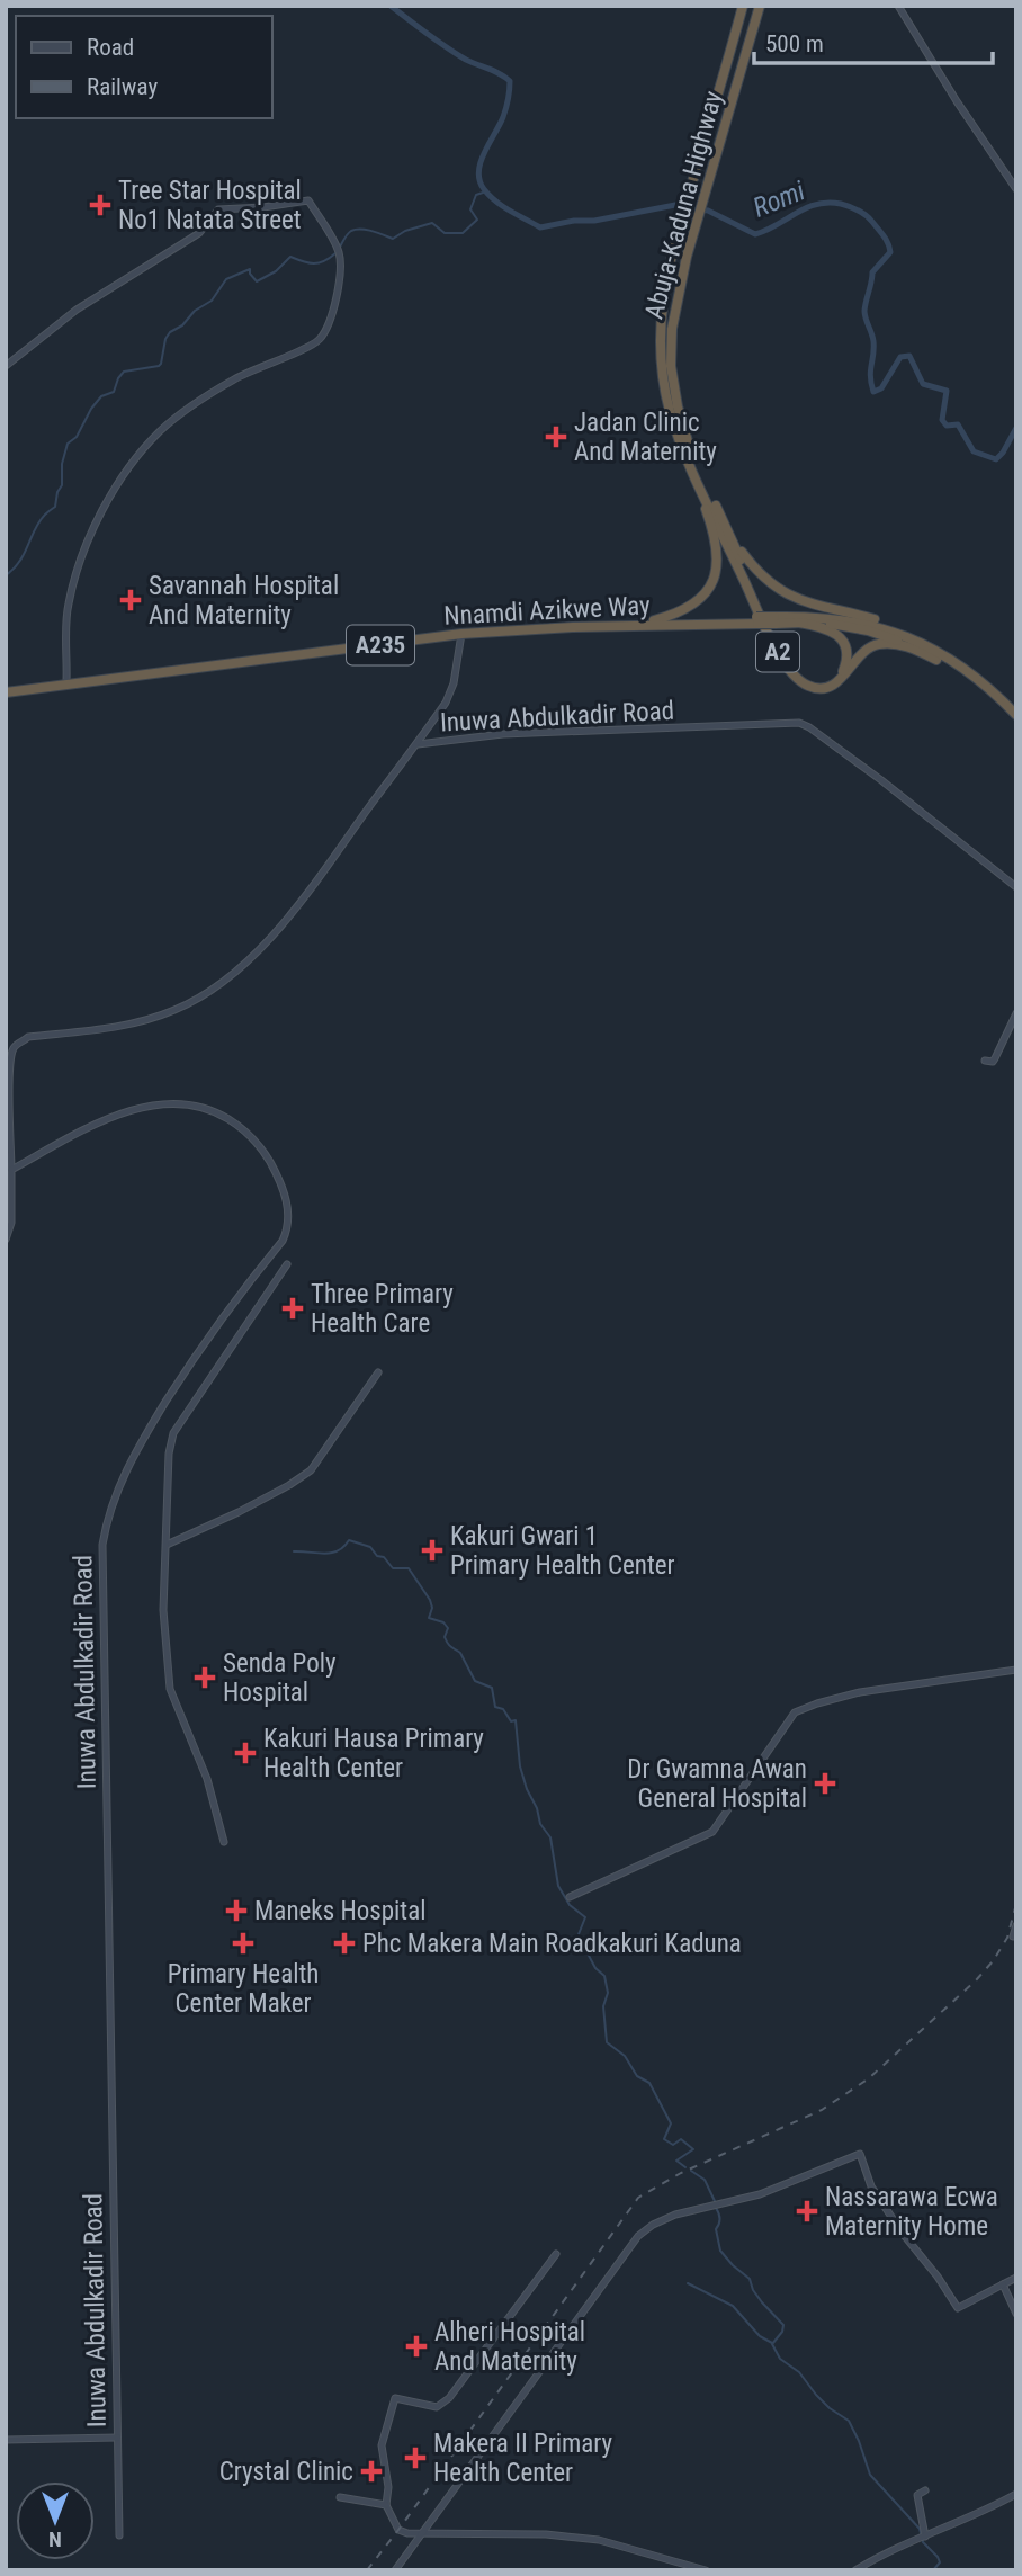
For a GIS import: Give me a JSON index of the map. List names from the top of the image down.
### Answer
{
  "streets": {
    "highway": [
      "Abuja-Kaduna Highway",
      "Nnamdi Azikwe Way",
      "A235",
      "A2"
    ],
    "street": ["Inuwa Abdulkadir Road"]
  },
  "crossings": [
    ["Abuja-Kaduna Highway", "A2"],
    ["Nnamdi Azikwe Way", "A2"]
  ],
  "water": ["Romi"],
  "places": {
    "health": [
      "Tree Star Hospital No1 Natata Street",
      "Jadan Clinic And Maternity",
      "Savannah Hospital And Maternity",
      "Three Primary Health Care",
      "Kakuri Gwari 1 Primary Health Center",
      "Senda Poly Hospital",
      "Kakuri Hausa Primary Health Center",
      "Dr Gwamna Awan General Hospital",
      "Maneks Hospital",
      "Primary Health Center Maker",
      "Phc Makera Main Roadkakuri Kaduna",
      "Nassarawa Ecwa Maternity Home",
      "Alheri Hospital And Maternity",
      "Makera II Primary Health Center",
      "Crystal Clinic"
    ]
  },
  "legend": ["Road", "Railway"],
  "scale_bar": "500 m",
  "north": "bottom"
}
